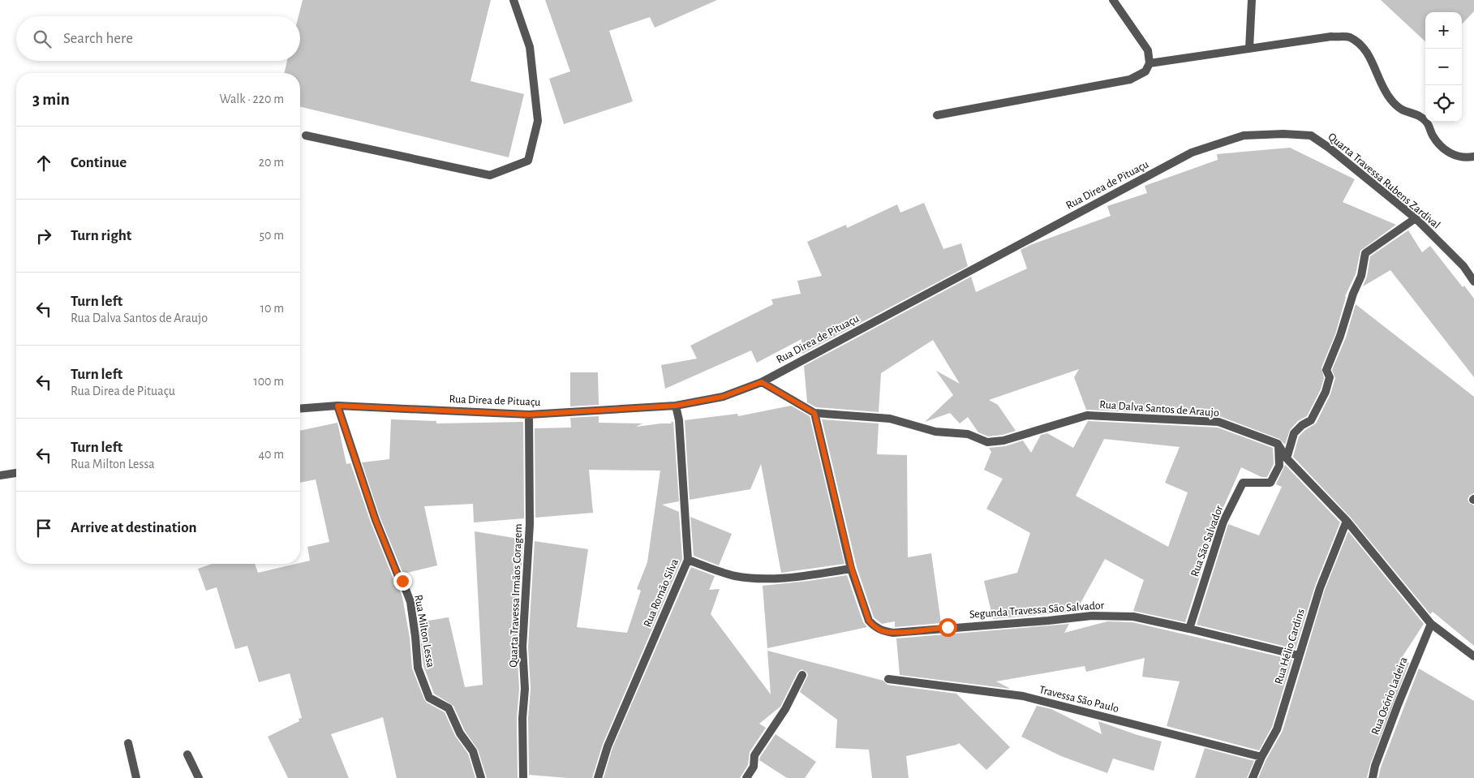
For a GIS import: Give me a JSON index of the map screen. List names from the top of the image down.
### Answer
{
  "streets": {
    "street": [
      "Quarta Travessa Rubens Zardival",
      "Rua Direa de Pituaçu",
      "Rua Dalva Santos de Araujo",
      "Rua São Salvador",
      "Rua Romão Silva",
      "Quarta Travessa Irmãos Coragem",
      "Segunda Travessa São Salvador",
      "Rua Milton Lessa",
      "Rua Hélio Cardins",
      "Rua Osório Ladeira",
      "Travessa São Paulo"
    ]
  },
  "crossings": [
    ["Quarta Travessa Rubens Zardival", "Rua Direa de Pituaçu"],
    ["Rua Direa de Pituaçu", "Rua Dalva Santos de Araujo"],
    ["Rua Direa de Pituaçu", "Rua Romão Silva"],
    ["Rua Direa de Pituaçu", "Quarta Travessa Irmãos Coragem"],
    ["Rua Direa de Pituaçu", "Rua Milton Lessa"],
    ["Rua Dalva Santos de Araujo", "Rua São Salvador"],
    ["Rua Dalva Santos de Araujo", "Segunda Travessa São Salvador"],
    ["Rua São Salvador", "Segunda Travessa São Salvador"],
    ["Segunda Travessa São Salvador", "Rua Hélio Cardins"],
    ["Rua Hélio Cardins", "Travessa São Paulo"]
  ],
  "page": {
    "map_buttons": ["+", "−"],
    "search": "Search here",
    "heading": ["3 min", "Walk · 220 m"],
    "list": [
      ["Continue", "20 m"],
      ["Turn right", "50 m"],
      ["Turn left", "Rua Dalva Santos de Araujo", "10 m"],
      ["Turn left", "Rua Direa de Pituaçu", "100 m"],
      ["Turn left", "Rua Milton Lessa", "40 m"],
      "Arrive at destination"
    ]
  }
}
